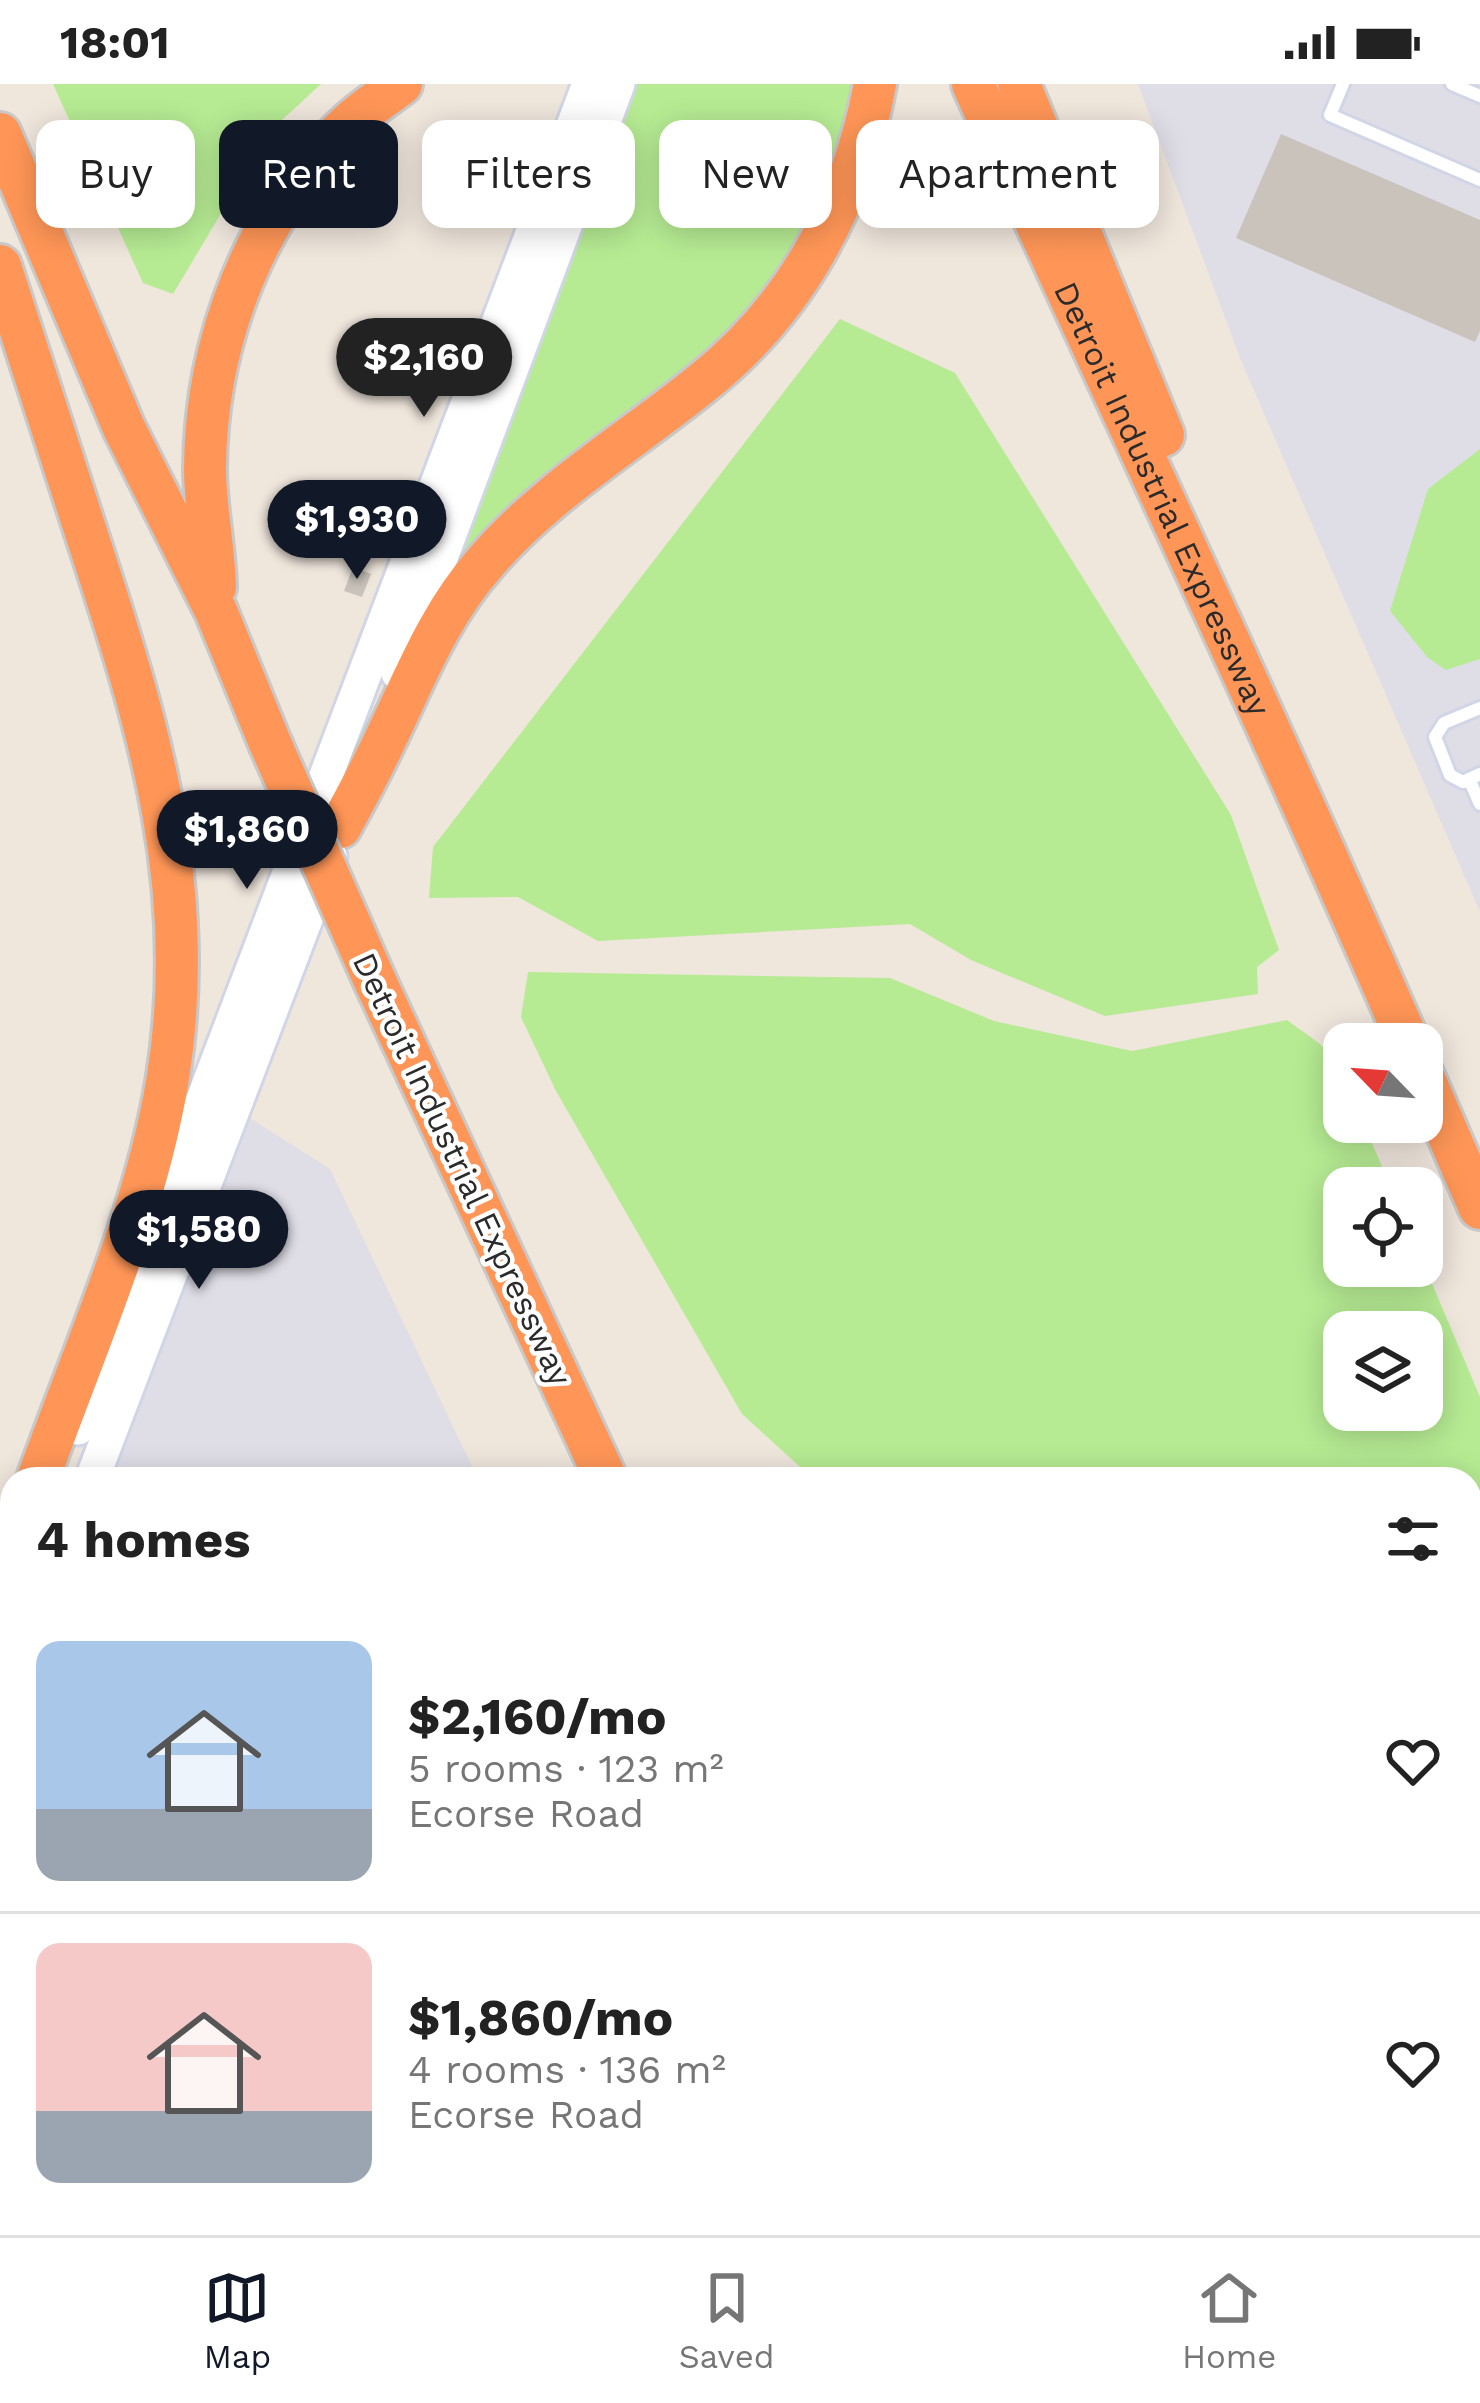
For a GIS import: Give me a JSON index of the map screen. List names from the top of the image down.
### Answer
{
  "streets": {
    "highway": ["Detroit Industrial Expressway"]
  },
  "north": "top left",
  "page": {
    "status": "18:01",
    "chip": [
      "Buy",
      "Rent",
      "Filters",
      "New",
      "Apartment"
    ],
    "price": [
      "$2,160",
      "$1,930",
      "$1,860",
      "$1,580"
    ],
    "heading": "4 homes",
    "list": [
      {
        "name": "$2,160/mo",
        "note": "5 rooms · 123 m² · Ecorse Road"
      },
      {
        "name": "$1,860/mo",
        "note": "4 rooms · 136 m² · Ecorse Road"
      }
    ],
    "tabs": ["Map", "Saved", "Home"]
  }
}
